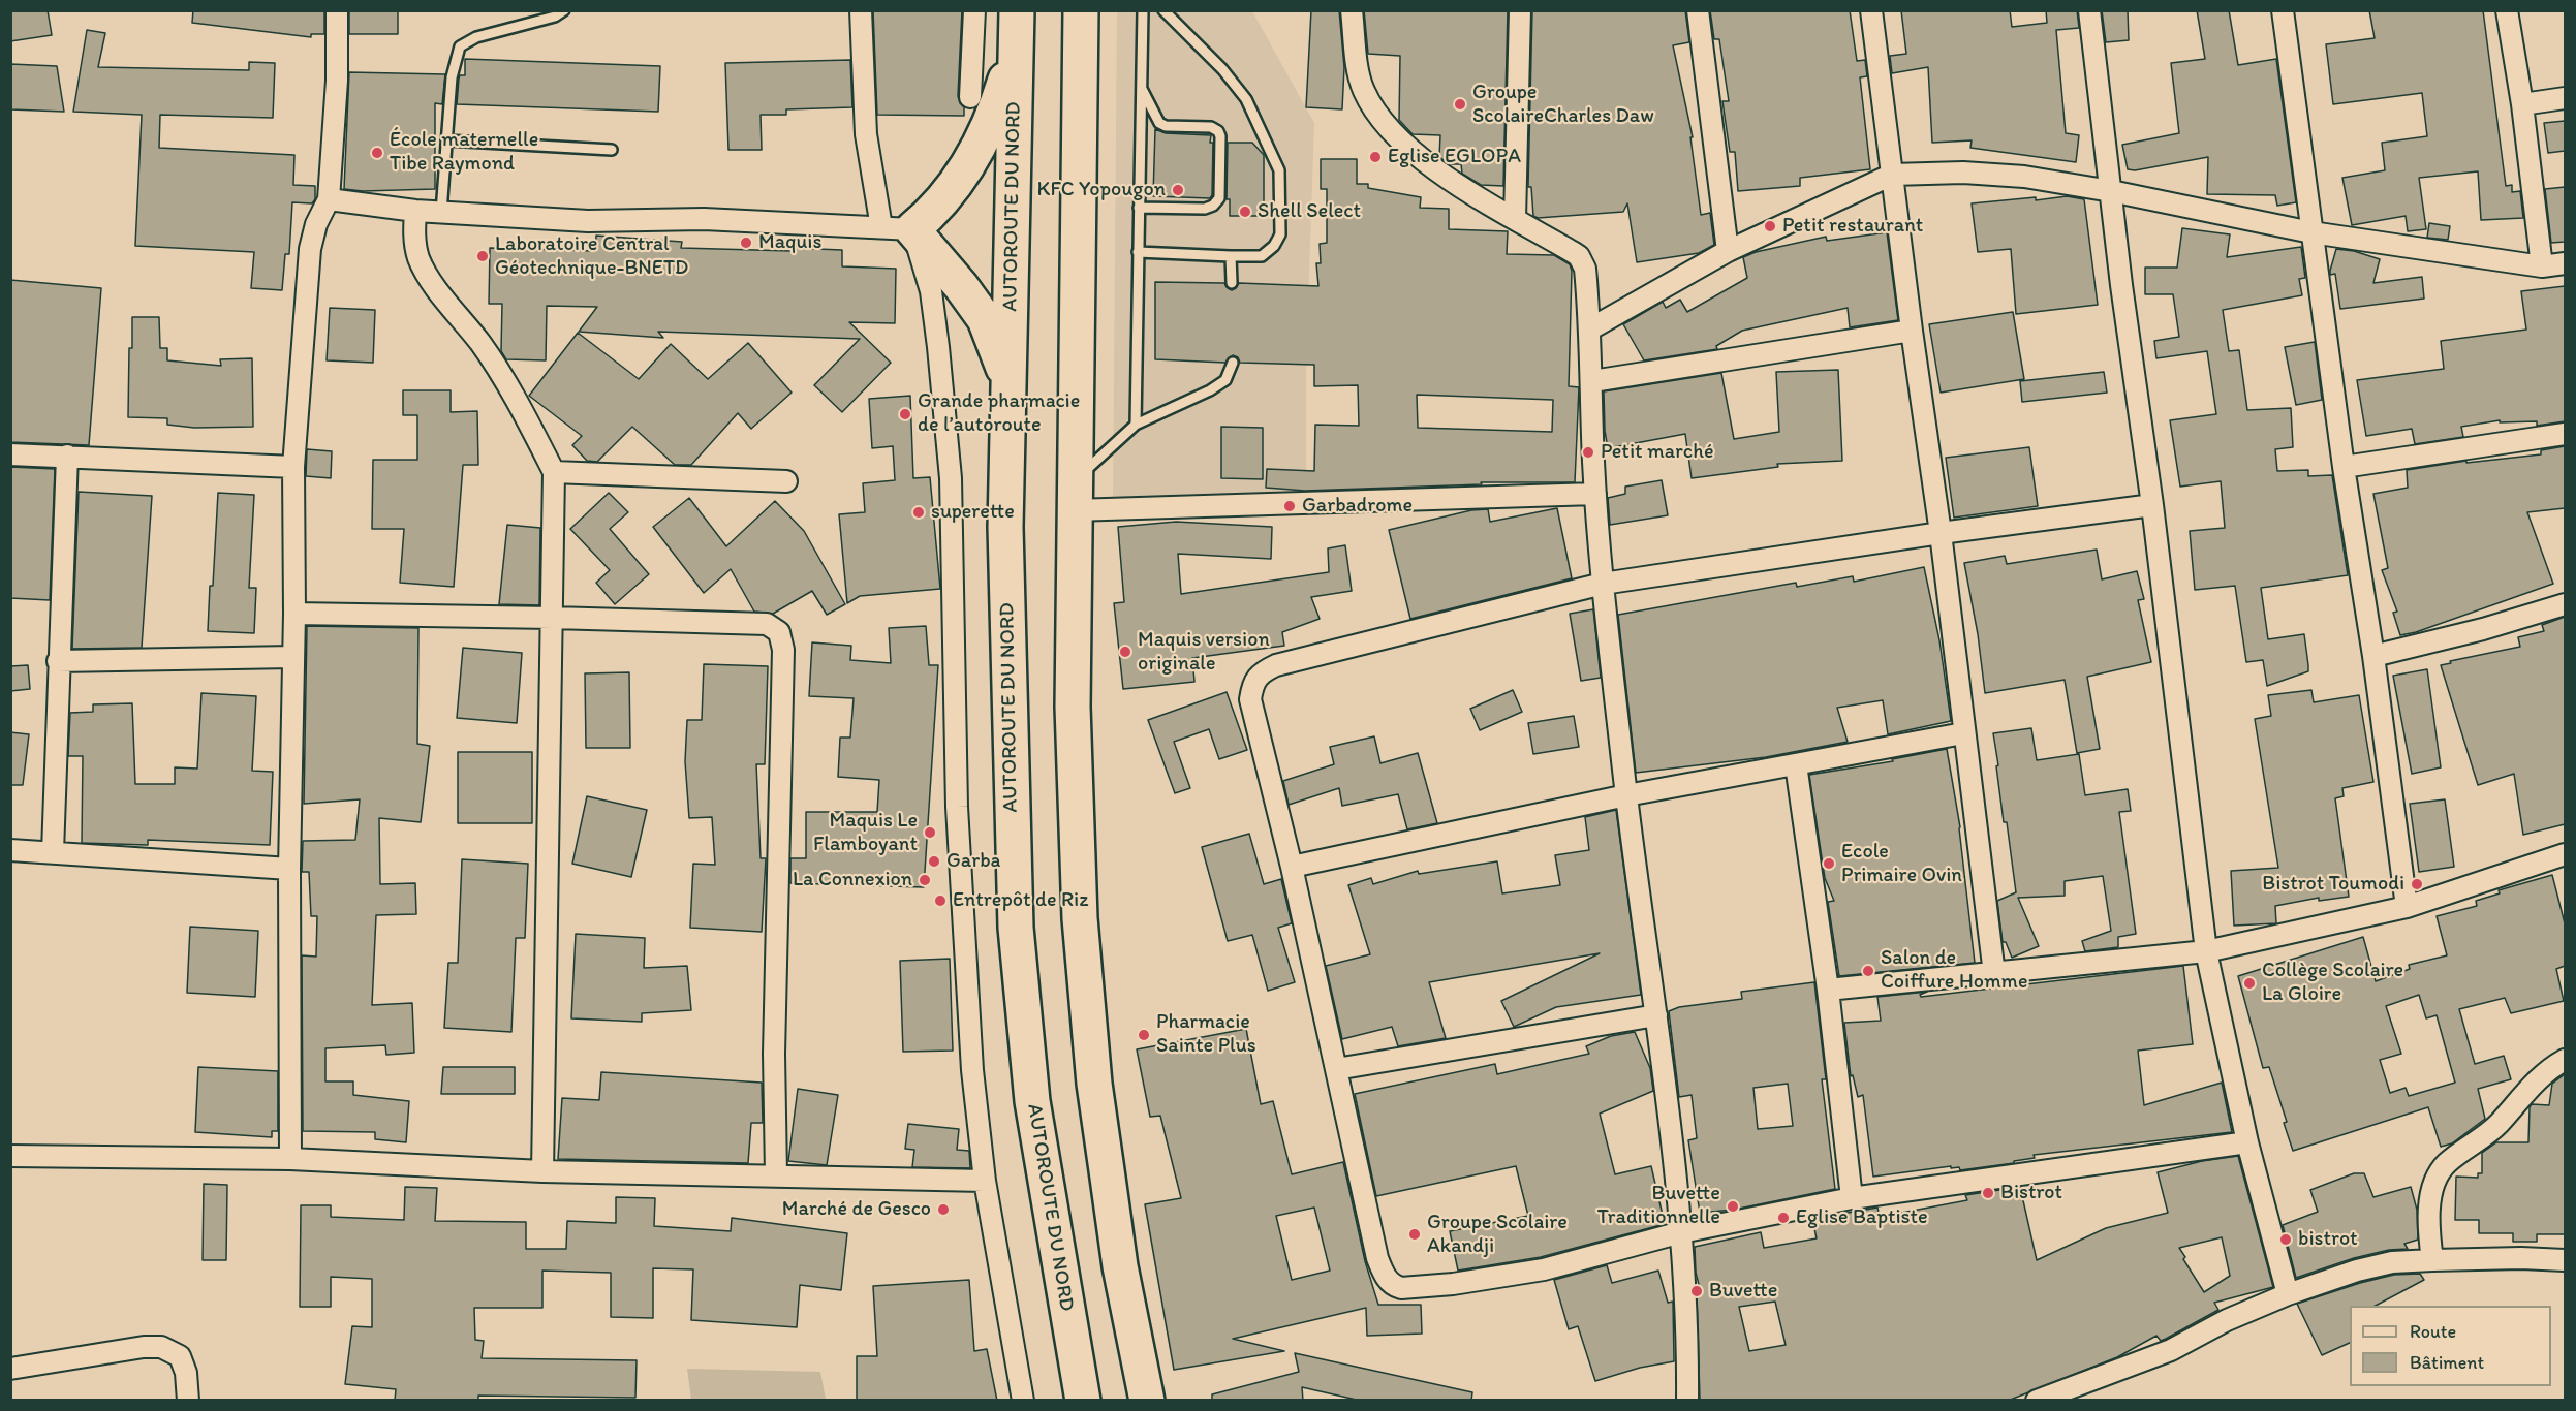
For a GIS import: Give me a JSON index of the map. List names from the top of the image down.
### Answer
{
  "streets": {
    "highway": ["AUTOROUTE DU NORD"]
  },
  "places": [
    "Groupe ScolaireCharles Daw",
    "École maternelle Tibe Raymond",
    "Eglise EGLOPA",
    "KFC Yopougon",
    "Shell Select",
    "Petit restaurant",
    "Maquis",
    "Laboratoire Central Géotechnique-BNETD",
    "Grande pharmacie de l’autoroute",
    "Petit marché",
    "Garbadrome",
    "superette",
    "Maquis version originale",
    "Maquis Le Flamboyant",
    "Garba",
    "Ecole Primaire Ovin",
    "La Connexion",
    "Bistrot Toumodi",
    "Entrepôt de Riz",
    "Salon de Coiffure Homme",
    "Collège Scolaire La Gloire",
    "Pharmacie Sainte Plus",
    "Bistrot",
    "Buvette Traditionnelle",
    "Marché de Gesco",
    "Eglise Baptiste",
    "Groupe Scolaire Akandji",
    "bistrot",
    "Buvette"
  ],
  "legend": ["Route", "Bâtiment"]
}
